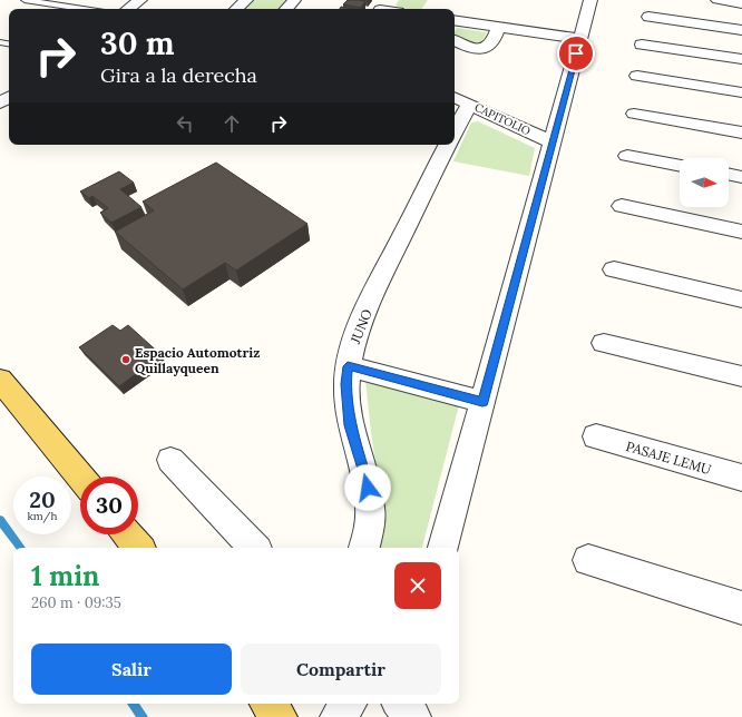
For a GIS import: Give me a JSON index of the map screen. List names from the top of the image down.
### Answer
{
  "streets": {
    "street": ["CAPITOLIO", "JUNO", "PASAJE LEMU"]
  },
  "places": ["Espacio Automotriz Quillayqueen"],
  "north": "right",
  "page": {
    "turn": ["30 m", "Gira a la derecha"],
    "speed": "20 km/h",
    "limit": "30",
    "heading": ["1 min", "260 m · 09:35"],
    "buttons": ["Salir", "Compartir"]
  }
}
